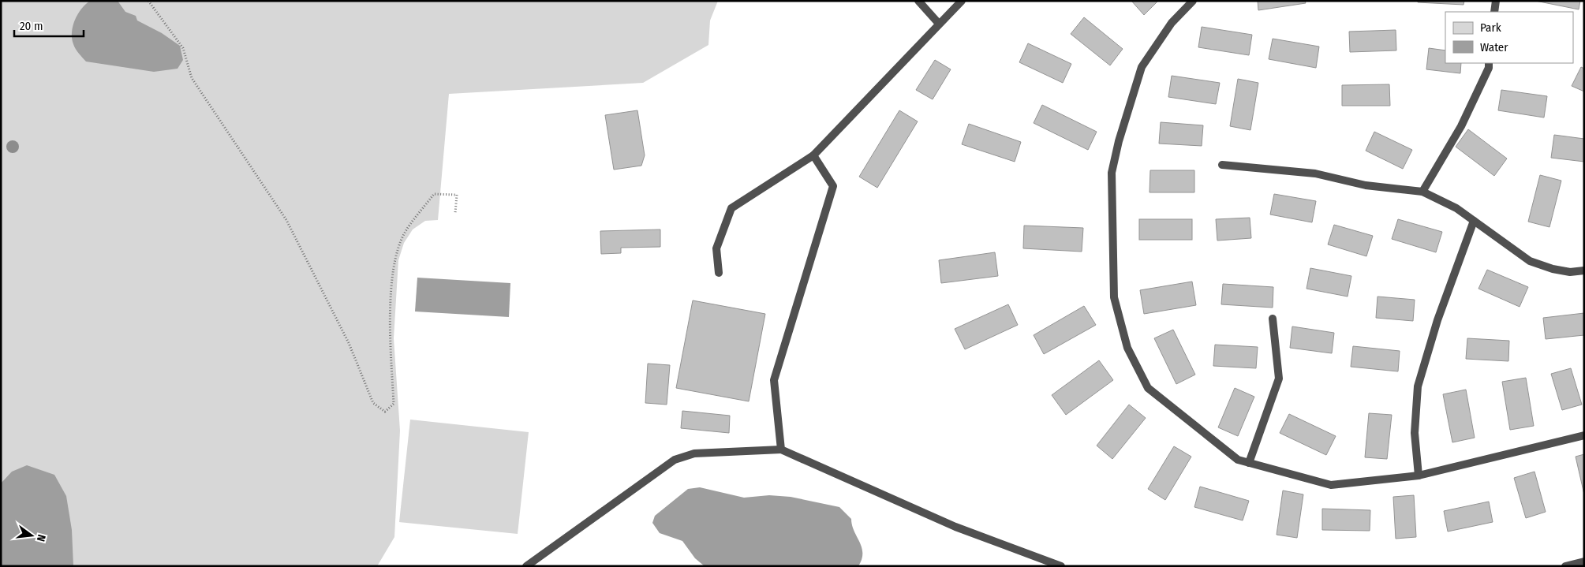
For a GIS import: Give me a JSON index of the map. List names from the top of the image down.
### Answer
{
  "legend": ["Park", "Water"],
  "scale_bar": "20 m",
  "north": "right"
}
